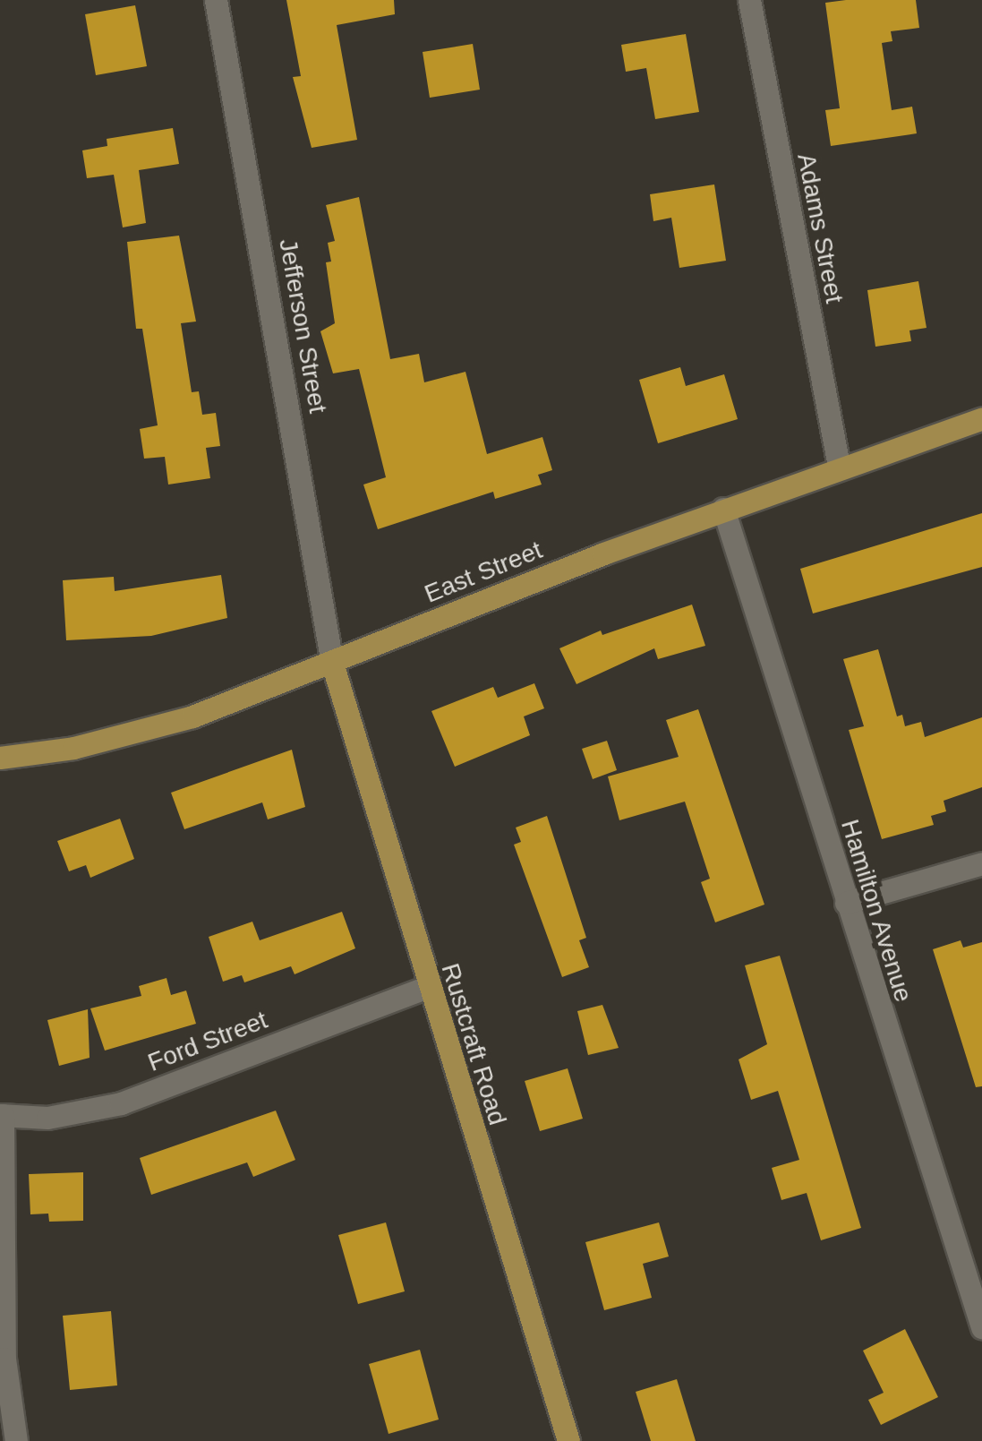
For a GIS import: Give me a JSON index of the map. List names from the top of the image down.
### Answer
{
  "streets": {
    "main road": ["East Street", "Rustcraft Road"],
    "street": [
      "Adams Street",
      "Jefferson Street",
      "Hamilton Avenue",
      "Ford Street"
    ]
  },
  "crossings": [
    ["Adams Street", "East Street"],
    ["Jefferson Street", "East Street"],
    ["Jefferson Street", "Rustcraft Road"],
    ["East Street", "Hamilton Avenue"],
    ["East Street", "Rustcraft Road"],
    ["Ford Street", "Rustcraft Road"]
  ]
}
